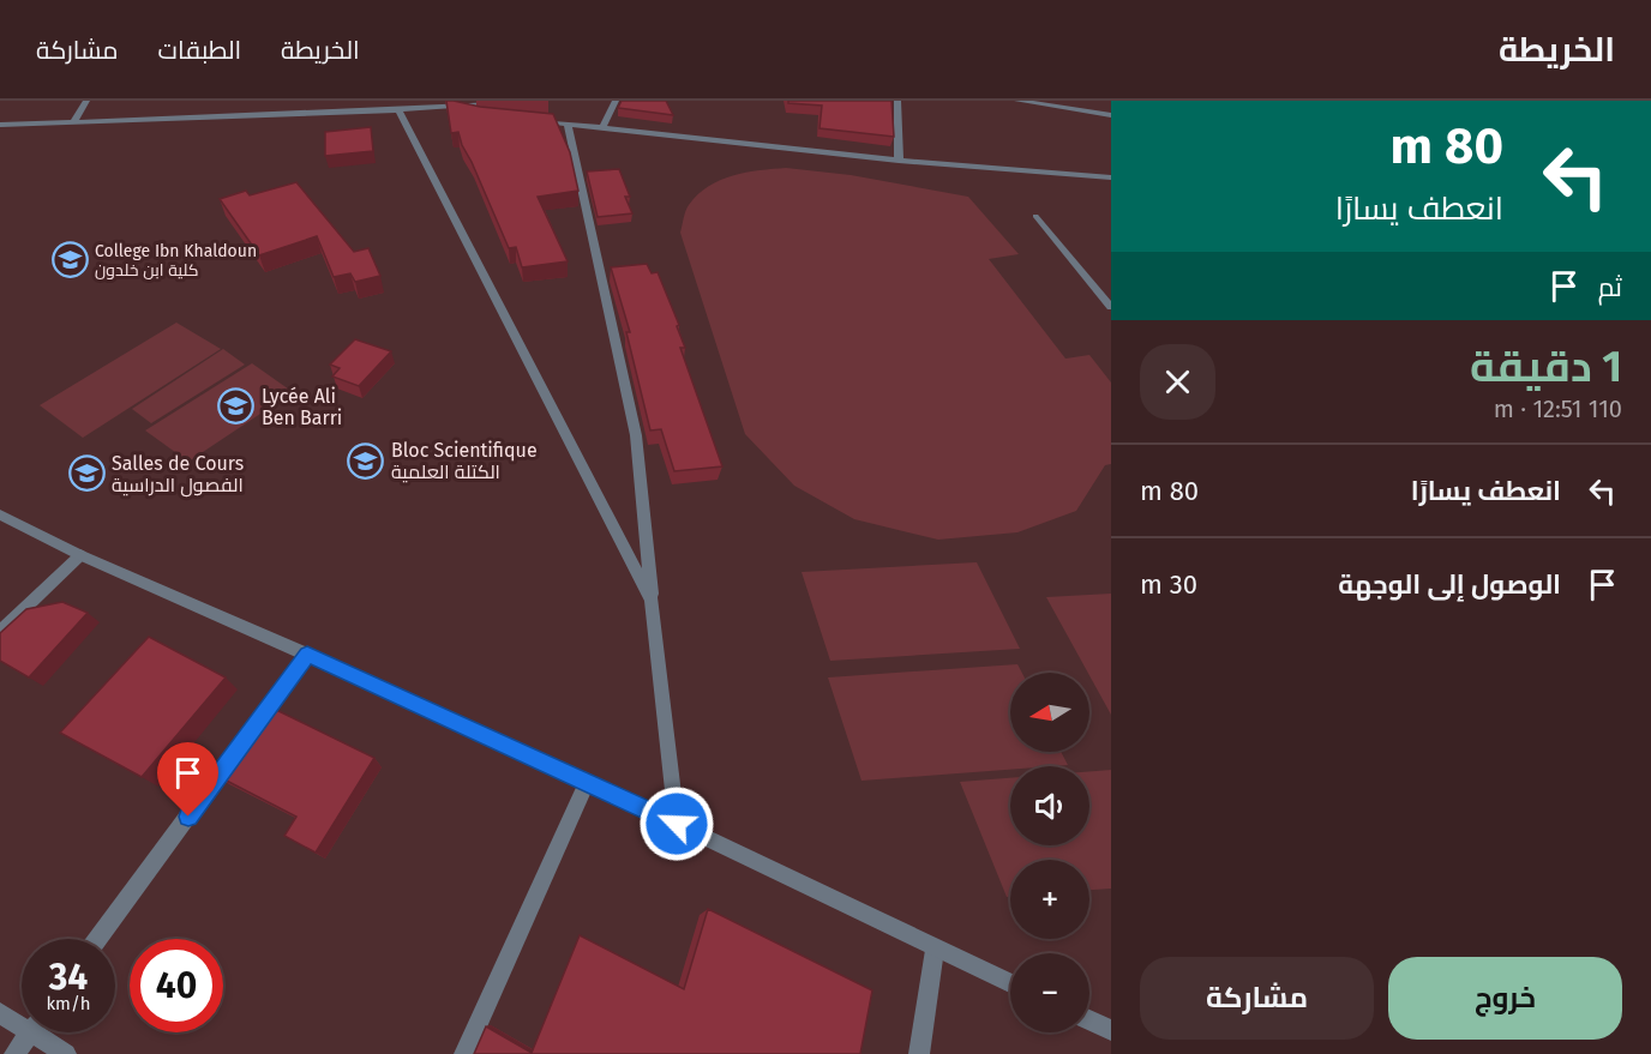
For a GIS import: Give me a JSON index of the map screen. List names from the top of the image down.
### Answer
{
  "places": {
    "school or university": [
      "College Ibn Khaldoun كلية ابن خلدون",
      "Lycée Ali Ben Barri",
      "Bloc Scientifique الكتلة العلمية",
      "Salles de Cours الفصول الدراسية"
    ]
  },
  "north": "left",
  "page": {
    "header": "الخريطة",
    "nav": ["الخريطة", "الطبقات", "مشاركة"],
    "turn": ["80 m", "انعطف يسارًا"],
    "then": "ثم",
    "heading": ["1 دقيقة", "110 m · 12:51"],
    "list": [
      {
        "name": "انعطف يسارًا",
        "value": "80 m"
      },
      {
        "name": "الوصول إلى الوجهة",
        "value": "30 m"
      }
    ],
    "map_buttons": ["+", "−"],
    "speed": "34 km/h",
    "limit": "40",
    "buttons": ["خروج", "مشاركة"]
  }
}
